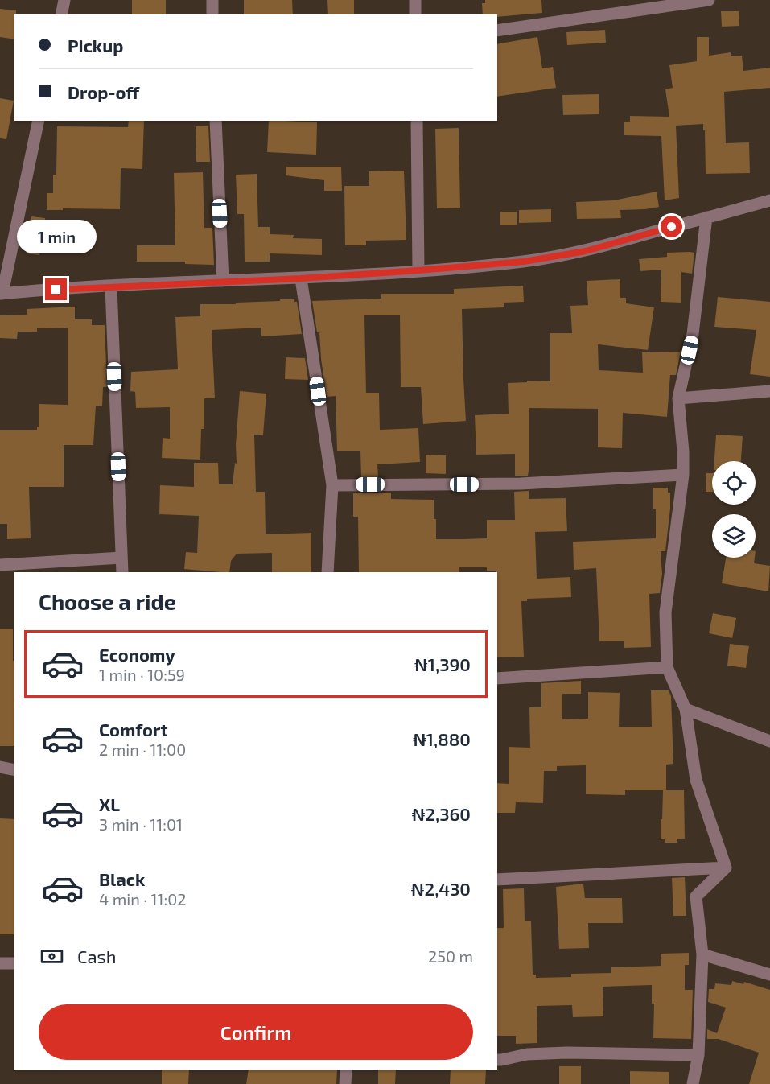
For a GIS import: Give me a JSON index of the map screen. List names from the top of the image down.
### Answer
{
  "page": {
    "banner": ["Pickup", "Drop-off"],
    "bubble": "1 min",
    "heading": "Choose a ride",
    "list": [
      {
        "name": "Economy",
        "note": "1 min · 10:59",
        "value": "₦1,390"
      },
      {
        "name": "Comfort",
        "note": "2 min · 11:00",
        "value": "₦1,880"
      },
      {
        "name": "XL",
        "note": "3 min · 11:01",
        "value": "₦2,360"
      },
      {
        "name": "Black",
        "note": "4 min · 11:02",
        "value": "₦2,430"
      }
    ],
    "pay": ["Cash", "250 m"],
    "buttons": "Confirm"
  }
}
